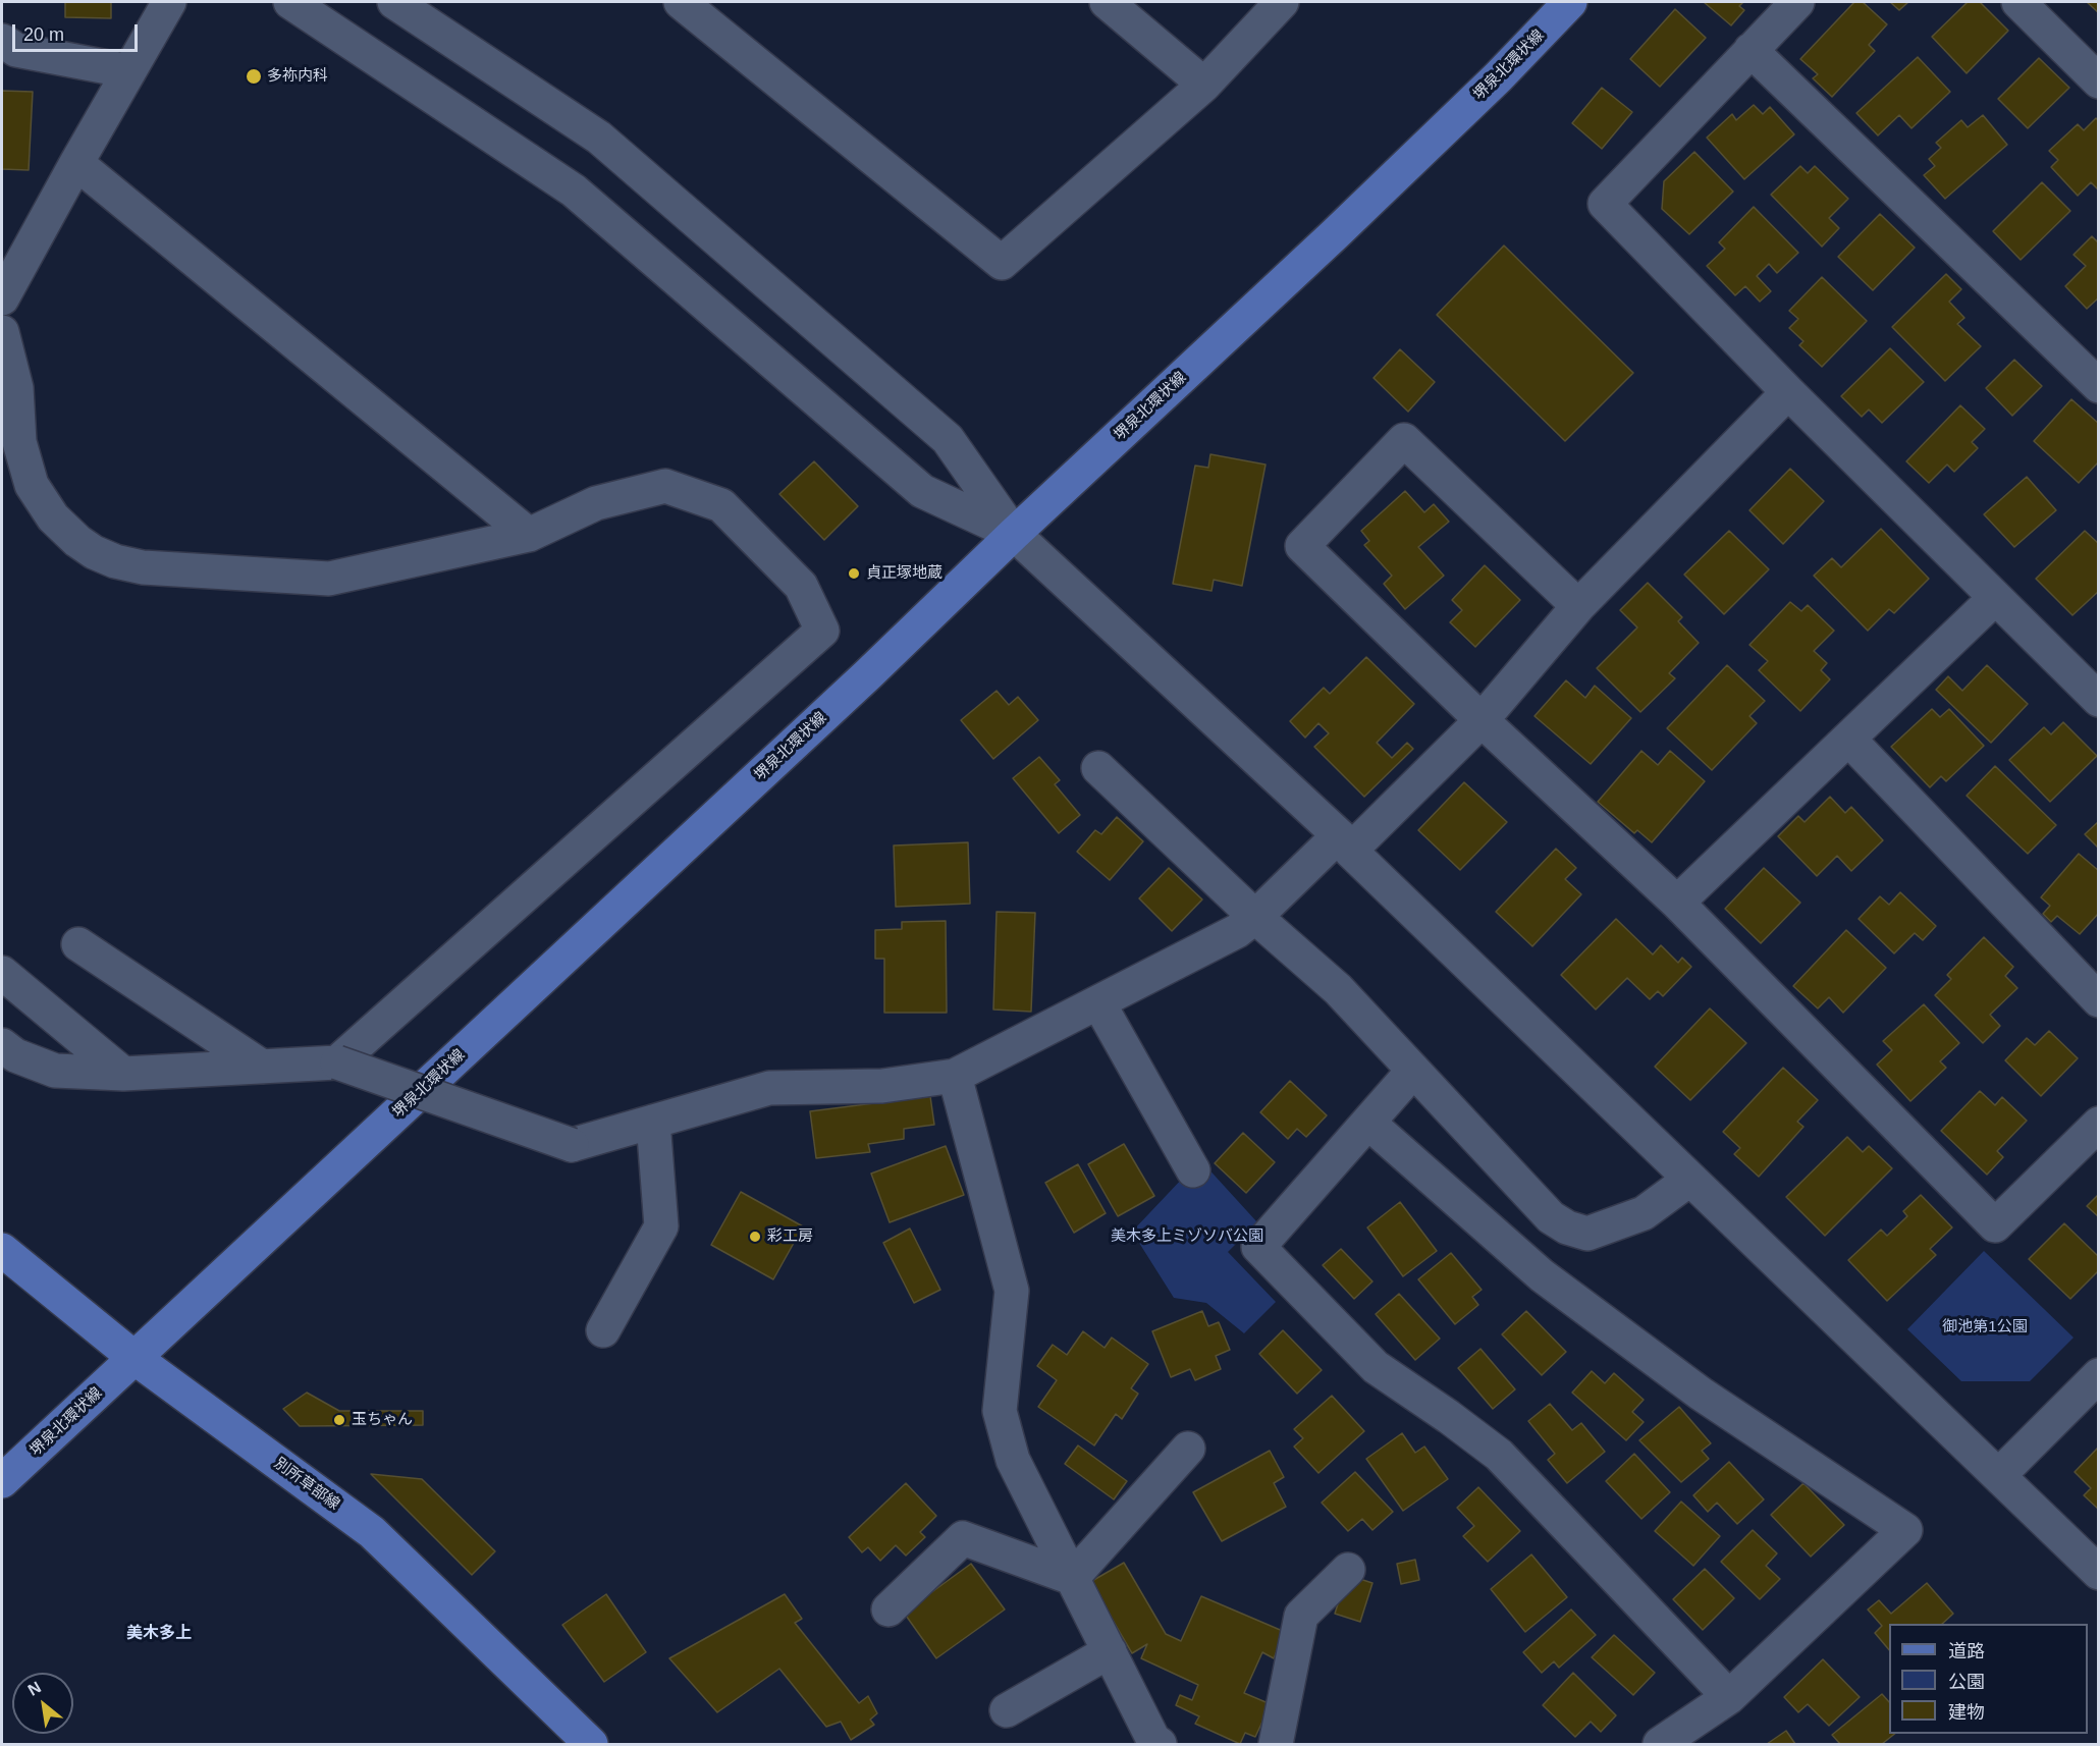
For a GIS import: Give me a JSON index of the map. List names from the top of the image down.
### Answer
{
  "streets": {
    "main road": ["堺泉北環状線", "別所草部線"]
  },
  "crossings": [
    ["堺泉北環状線", "別所草部線"]
  ],
  "districts": ["美木多上"],
  "parks": ["美木多上ミゾソバ公園", "御池第1公園"],
  "places": [
    "多祢内科",
    "貞正塚地蔵",
    "彩工房",
    "玉ちゃん"
  ],
  "legend": ["道路", "公園", "建物"],
  "scale_bar": "20 m",
  "north": "top left"
}
